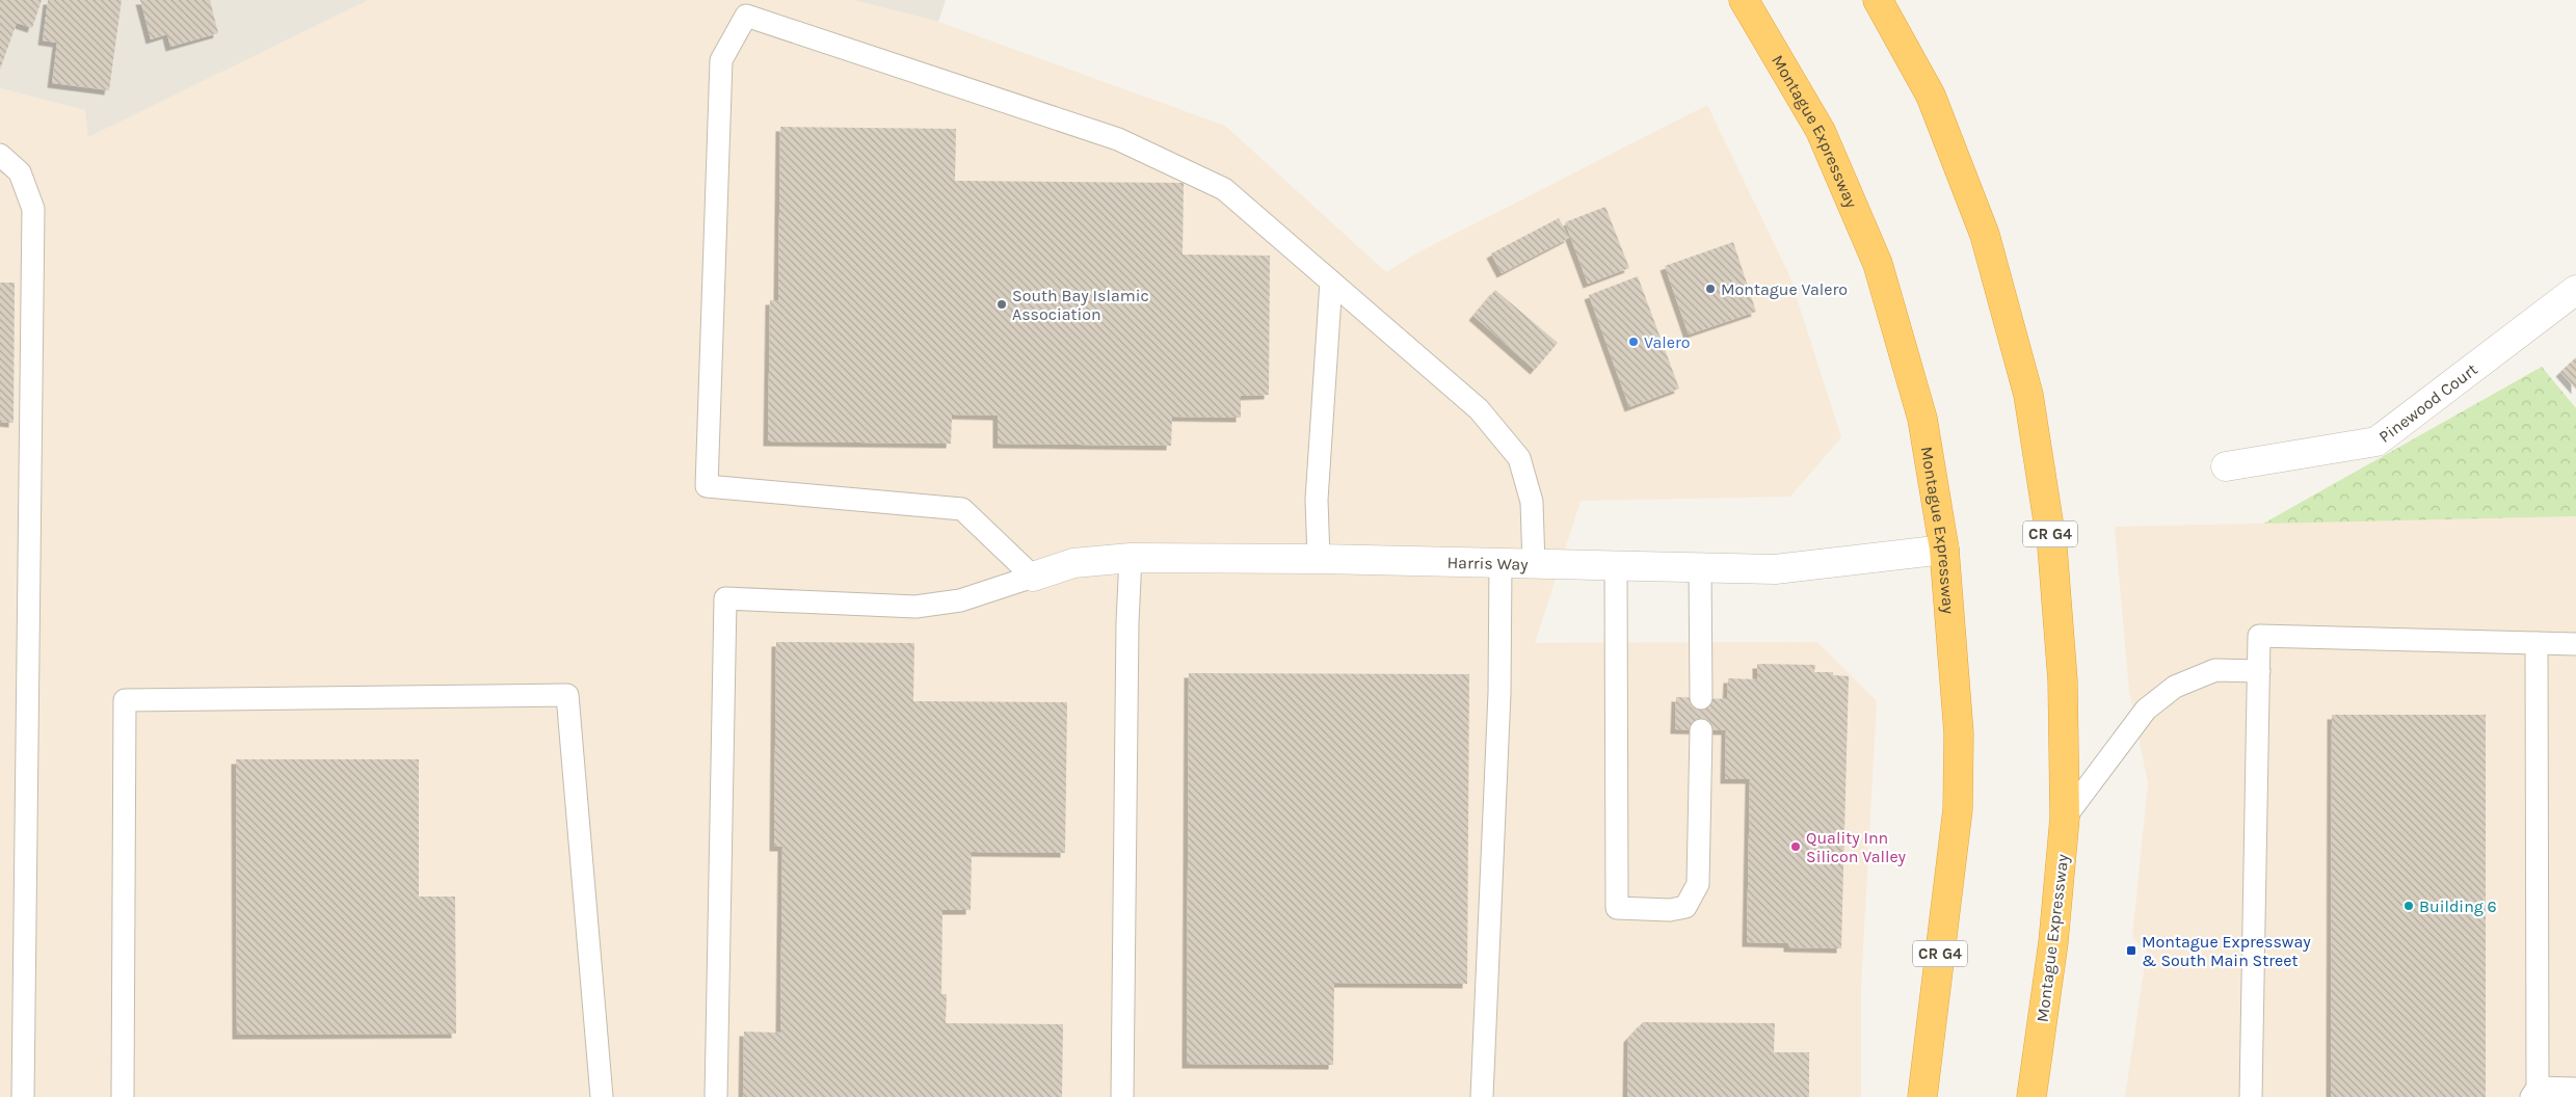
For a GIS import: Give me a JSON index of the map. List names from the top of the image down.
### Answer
{
  "streets": {
    "highway": ["Montague Expressway", "CR G4"],
    "street": ["Pinewood Court", "Harris Way"]
  },
  "crossings": [
    ["Montague Expressway", "Harris Way"]
  ],
  "places": {
    "other": [
      "Montague Valero",
      "South Bay Islamic Association",
      "Valero",
      "Quality Inn Silicon Valley",
      "Building 6"
    ],
    "transit": ["Montague Expressway & South Main Street"]
  }
}
